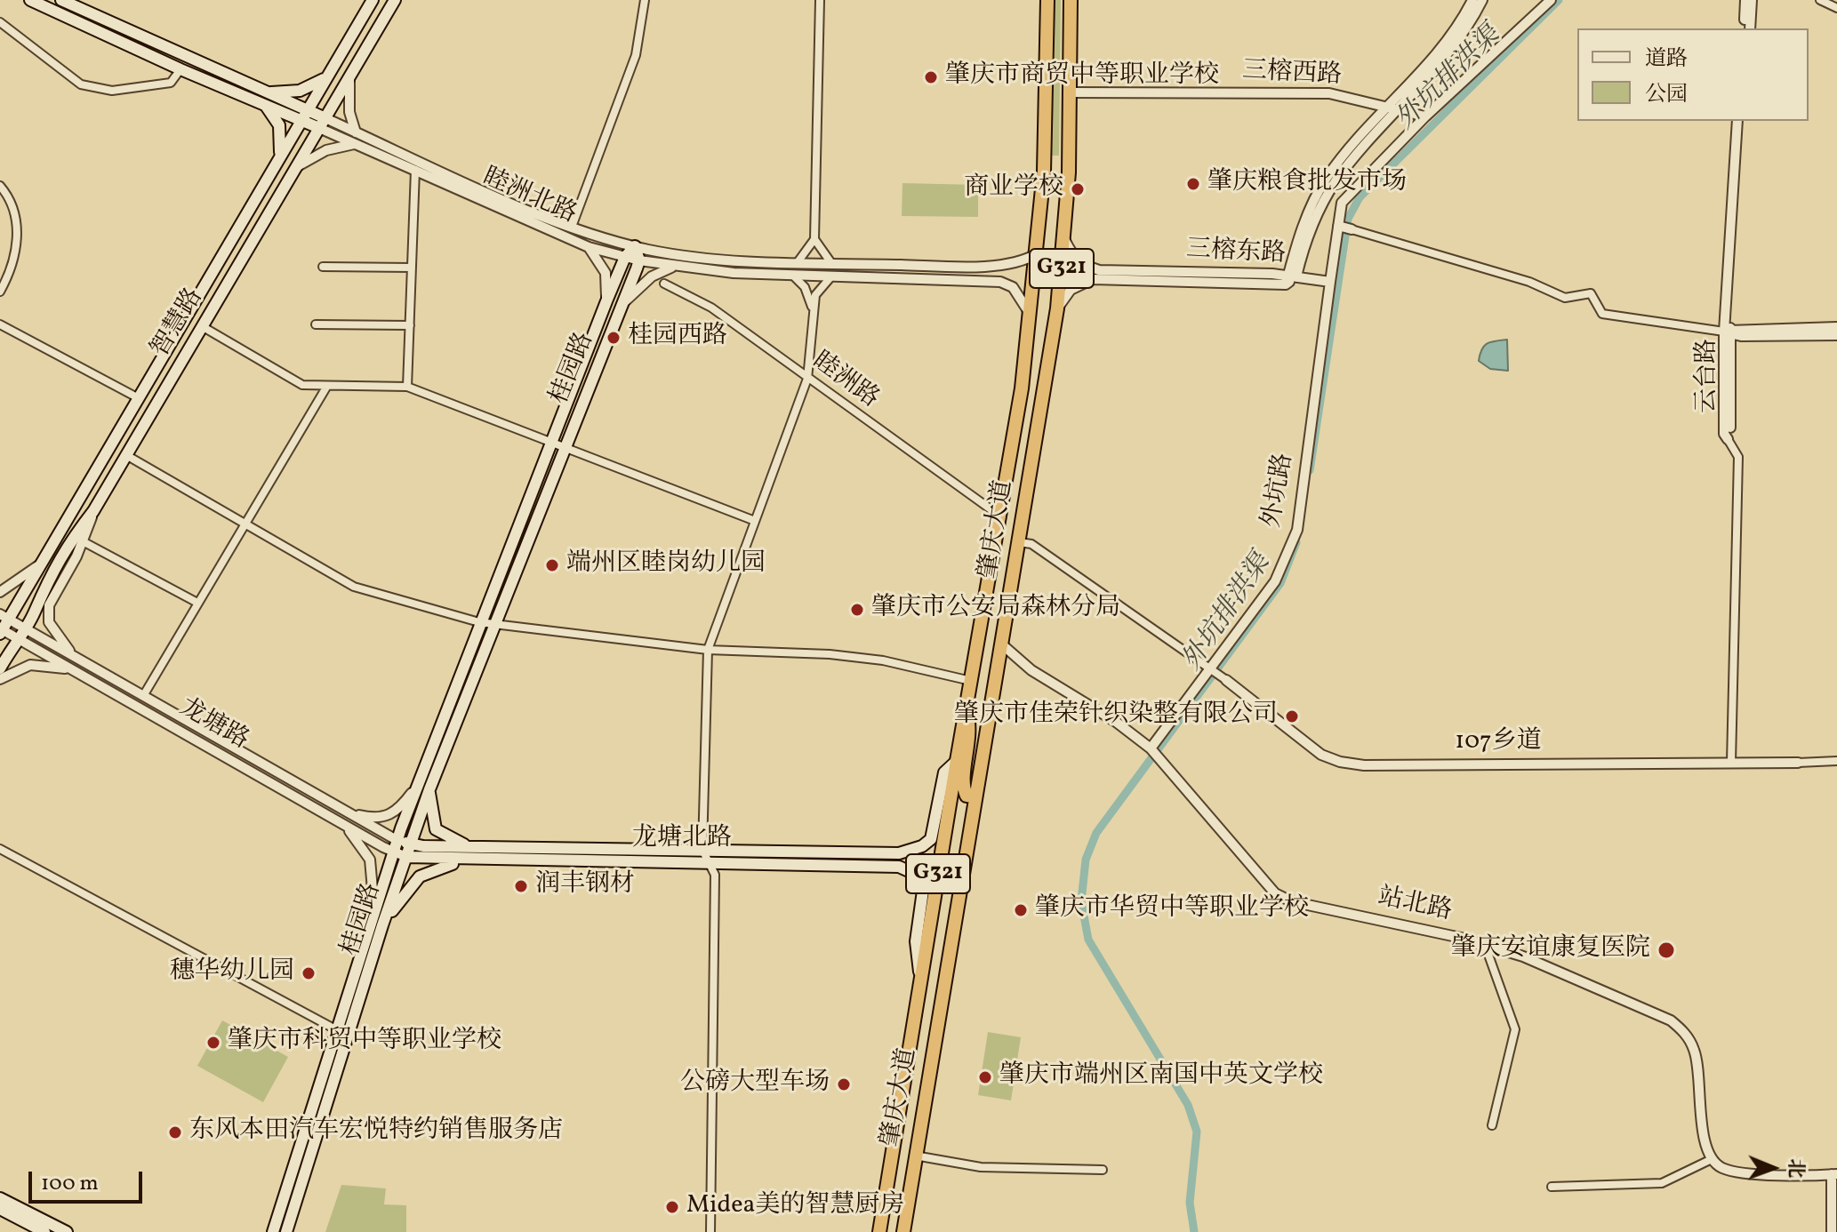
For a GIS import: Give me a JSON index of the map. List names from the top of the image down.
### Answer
{
  "streets": {
    "highway": ["G321", "肇庆大道"],
    "main road": [
      "睦洲北路",
      "智慧路",
      "桂园路",
      "龙塘北路"
    ],
    "street": [
      "三榕西路",
      "三榕东路",
      "云台路",
      "睦洲路",
      "外坑路",
      "龙塘路",
      "107乡道",
      "站北路"
    ]
  },
  "crossings": [
    ["三榕西路", "外坑路"],
    ["三榕西路", "肇庆大道"],
    ["睦洲北路", "G321"],
    ["睦洲北路", "智慧路"],
    ["睦洲北路", "桂园路"],
    ["三榕东路", "肇庆大道"],
    ["G321", "睦洲路"],
    ["G321", "肇庆大道"],
    ["智慧路", "龙塘路"],
    ["桂园路", "龙塘路"],
    ["桂园路", "龙塘北路"],
    ["睦洲路", "肇庆大道"],
    ["外坑路", "站北路"],
    ["肇庆大道", "龙塘北路"],
    ["龙塘路", "龙塘北路"]
  ],
  "water": ["外坑排洪渠"],
  "places": [
    "肇庆市商贸中等职业学校",
    "肇庆粮食批发市场",
    "商业学校",
    "桂园西路",
    "端州区睦岗幼儿园",
    "肇庆市公安局森林分局",
    "肇庆市佳荣针织染整有限公司",
    "润丰钢材",
    "肇庆市华贸中等职业学校",
    "肇庆安谊康复医院",
    "穗华幼儿园",
    "肇庆市科贸中等职业学校",
    "肇庆市端州区南国中英文学校",
    "公磅大型车场",
    "东风本田汽车宏悦特约销售服务店",
    "Midea美的智慧厨房"
  ],
  "legend": ["道路", "公园"],
  "scale_bar": "100 m",
  "north": "right"
}
